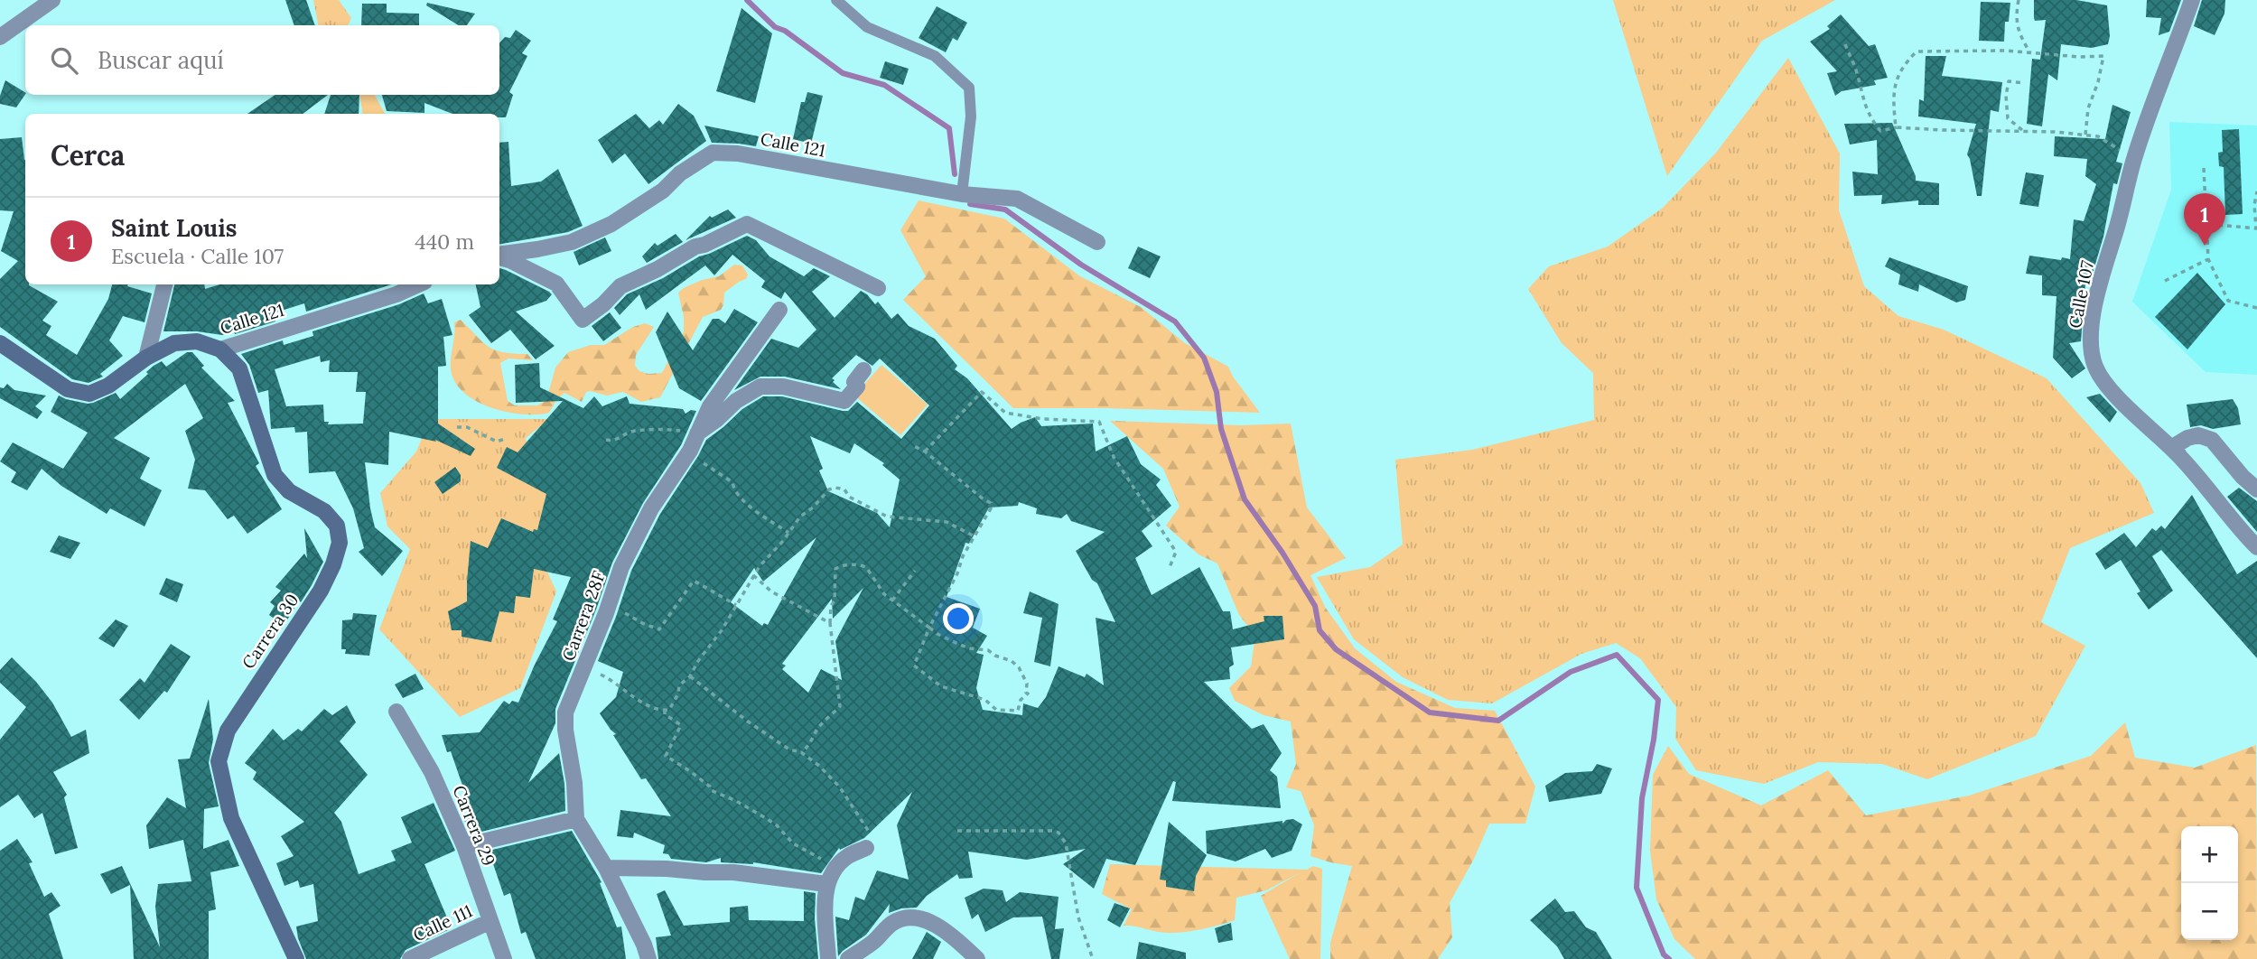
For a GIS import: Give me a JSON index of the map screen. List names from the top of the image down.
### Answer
{
  "streets": {
    "street": [
      "Calle 121",
      "Calle 107",
      "Carrera 28F",
      "Carrera 30",
      "Carrera 29",
      "Calle 111"
    ]
  },
  "crossings": [
    ["Calle 121", "Carrera 30"],
    ["Carrera 29", "Calle 111"]
  ],
  "page": {
    "search": "Buscar aquí",
    "heading": "Cerca",
    "pins": "1",
    "list": [
      {
        "mark": "1",
        "name": "Saint Louis",
        "note": "Escuela · Calle 107",
        "value": "440 m"
      }
    ],
    "map_buttons": ["+", "−"]
  }
}
